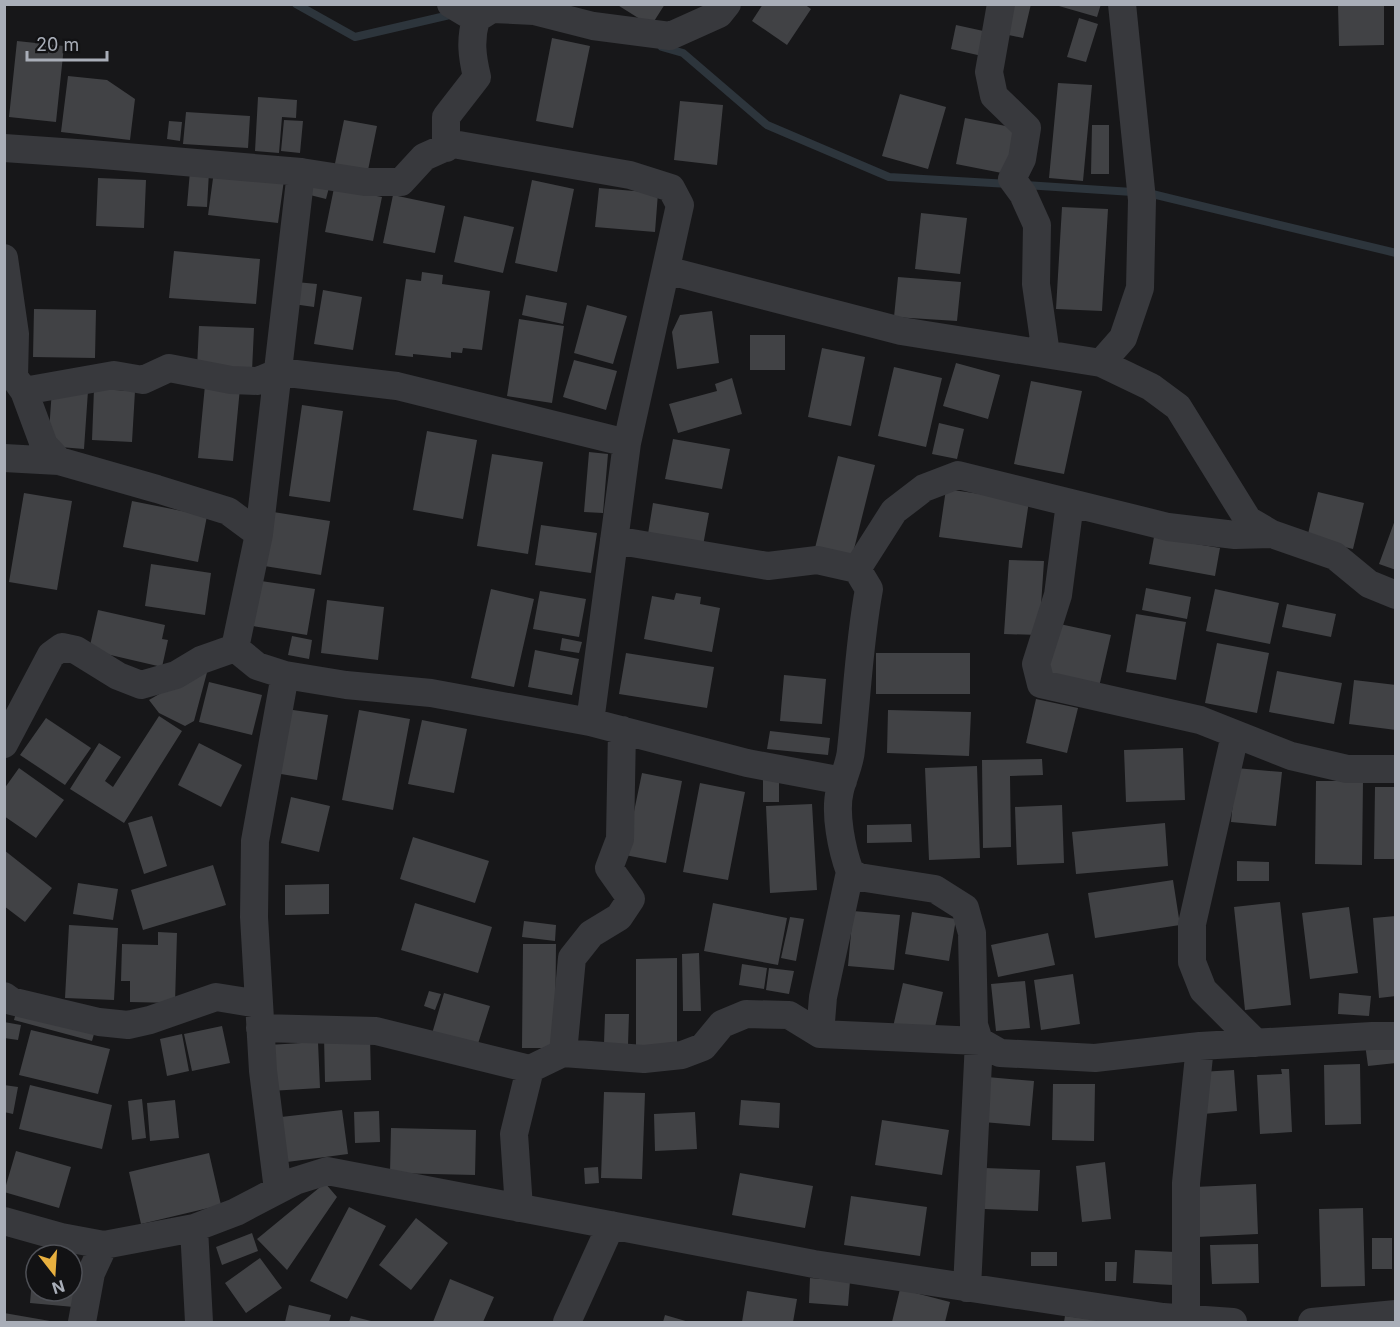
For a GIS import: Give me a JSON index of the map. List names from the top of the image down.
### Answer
{
  "scale_bar": "20 m",
  "north": "bottom"
}
